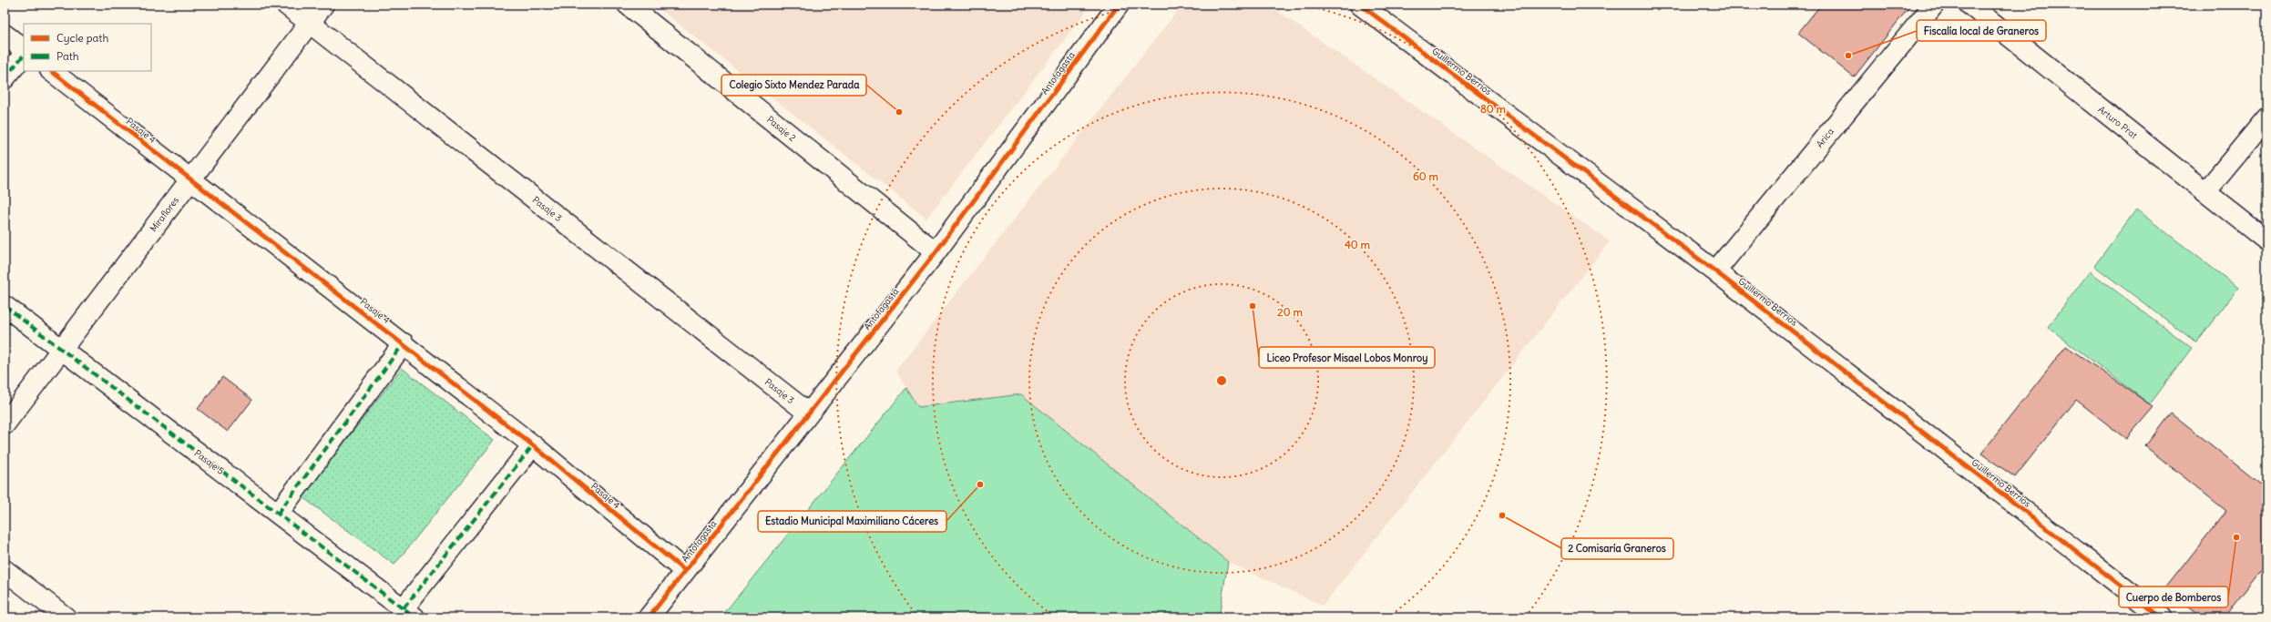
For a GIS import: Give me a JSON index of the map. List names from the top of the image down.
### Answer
{
  "streets": {
    "street": [
      "Guillermo Berrios",
      "Antofagasta",
      "Arturo Prat",
      "Pasaje 2",
      "Pasaje 4",
      "Arica",
      "Pasaje 3",
      "Miraflores",
      "Pasaje 5"
    ]
  },
  "crossings": [
    ["Guillermo Berrios", "Arica"],
    ["Antofagasta", "Pasaje 2"],
    ["Antofagasta", "Pasaje 4"],
    ["Antofagasta", "Pasaje 3"],
    ["Pasaje 4", "Miraflores"],
    ["Pasaje 3", "Miraflores"],
    ["Miraflores", "Pasaje 5"]
  ],
  "places": [
    "Fiscalía local de Graneros",
    "Colegio Sixto Mendez Parada",
    "Liceo Profesor Misael Lobos Monroy",
    "Estadio Municipal Maximiliano Cáceres",
    "2 Comisaría Graneros",
    "Cuerpo de Bomberos"
  ],
  "legend": ["Cycle path", "Path"],
  "rings": [
    "80 m",
    "60 m",
    "40 m",
    "20 m"
  ]
}
